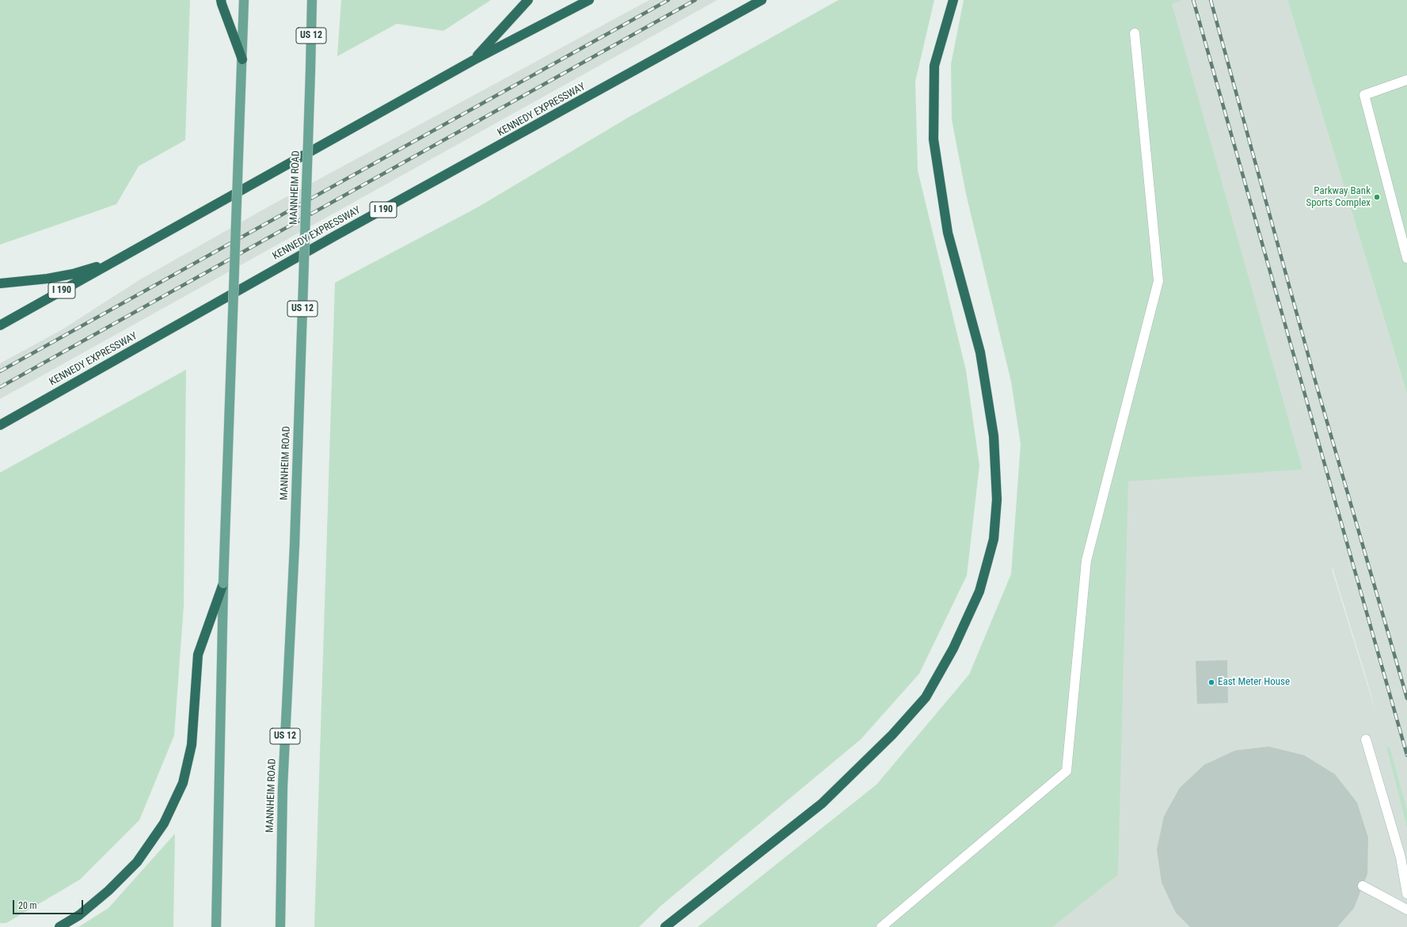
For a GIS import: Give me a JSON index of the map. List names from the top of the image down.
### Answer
{
  "streets": {
    "highway": ["KENNEDY EXPRESSWAY", "I 190"],
    "main road": ["US 12", "MANNHEIM ROAD"]
  },
  "places": ["Parkway Bank Sports Complex", "East Meter House"],
  "scale_bar": "20 m"
}
